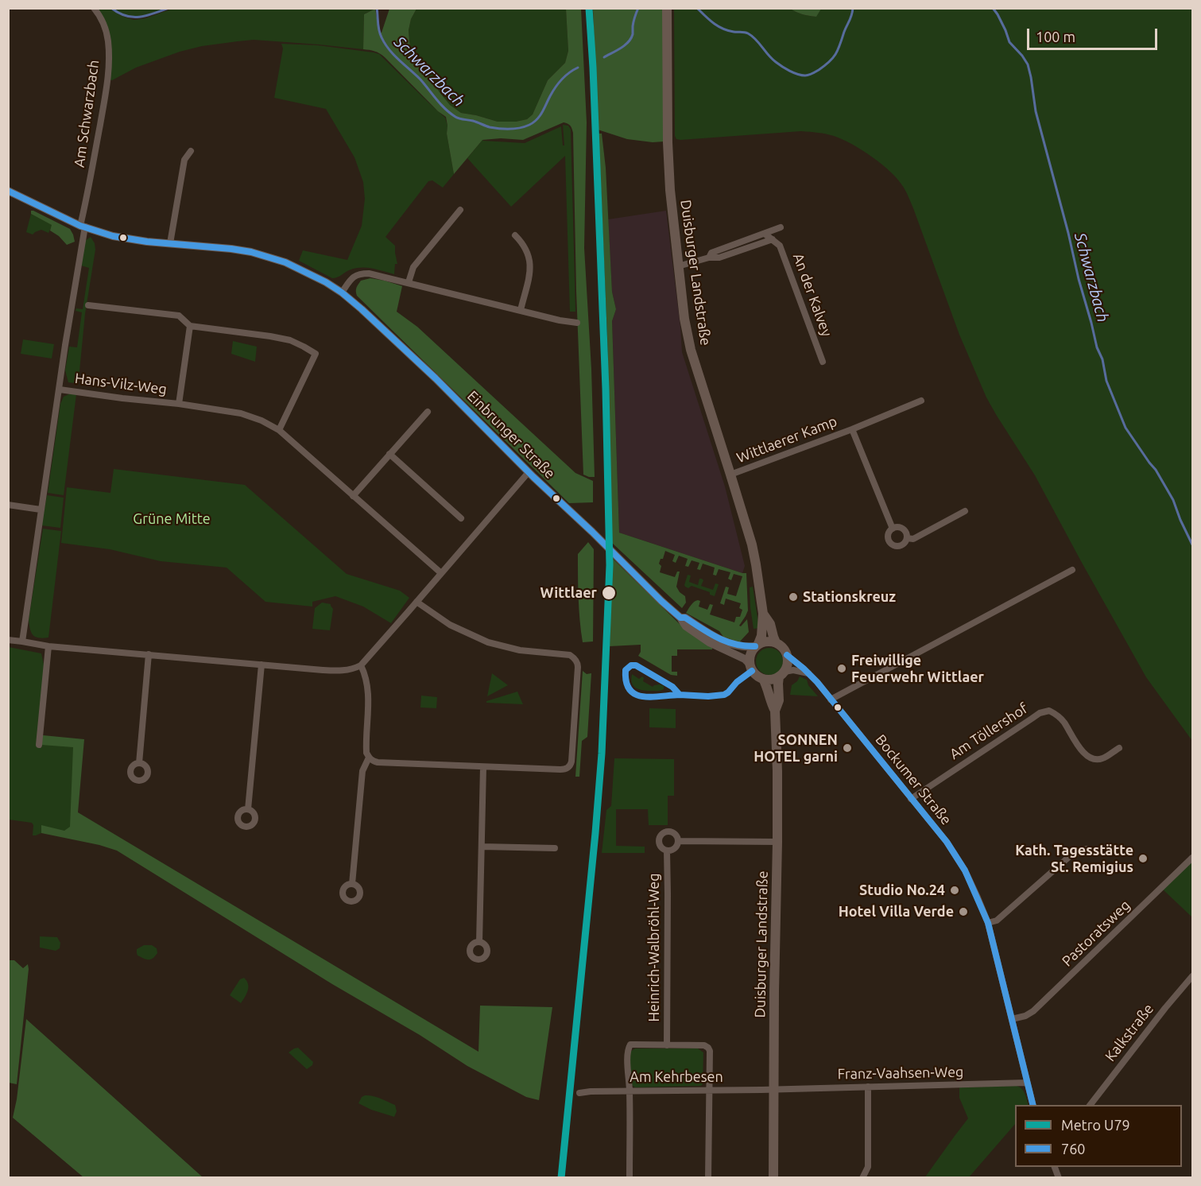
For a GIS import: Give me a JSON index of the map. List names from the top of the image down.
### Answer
{
  "streets": {
    "main road": ["Duisburger Landstraße"],
    "street": [
      "Am Schwarzbach",
      "An der Kalvey",
      "Hans-Vilz-Weg",
      "Einbrunger Straße",
      "Wittlaerer Kamp",
      "Am Töllershof",
      "Bockumer Straße",
      "Pastoratsweg",
      "Heinrich-Walbröhl-Weg",
      "Kalkstraße",
      "Franz-Vaahsen-Weg",
      "Am Kehrbesen"
    ]
  },
  "crossings": [
    ["Am Schwarzbach", "Hans-Vilz-Weg"],
    ["Am Schwarzbach", "Einbrunger Straße"],
    ["Duisburger Landstraße", "Einbrunger Straße"],
    ["Duisburger Landstraße", "Wittlaerer Kamp"],
    ["Duisburger Landstraße", "Bockumer Straße"],
    ["Duisburger Landstraße", "Heinrich-Walbröhl-Weg"],
    ["Duisburger Landstraße", "Franz-Vaahsen-Weg"],
    ["Duisburger Landstraße", "Am Kehrbesen"],
    ["Einbrunger Straße", "Bockumer Straße"],
    ["Am Töllershof", "Bockumer Straße"],
    ["Bockumer Straße", "Pastoratsweg"],
    ["Bockumer Straße", "Franz-Vaahsen-Weg"],
    ["Franz-Vaahsen-Weg", "Am Kehrbesen"]
  ],
  "water": ["Schwarzbach"],
  "parks": ["Grüne Mitte"],
  "places": [
    "Wittlaer",
    "Stationskreuz",
    "Freiwillige Feuerwehr Wittlaer",
    "SONNEN HOTEL garni",
    "Kath. Tagesstätte St. Remigius",
    "Studio No.24",
    "Hotel Villa Verde"
  ],
  "lines": ["metro line U79", "transit line 760"],
  "legend": ["Metro U79", "760"],
  "scale_bar": "100 m"
}
